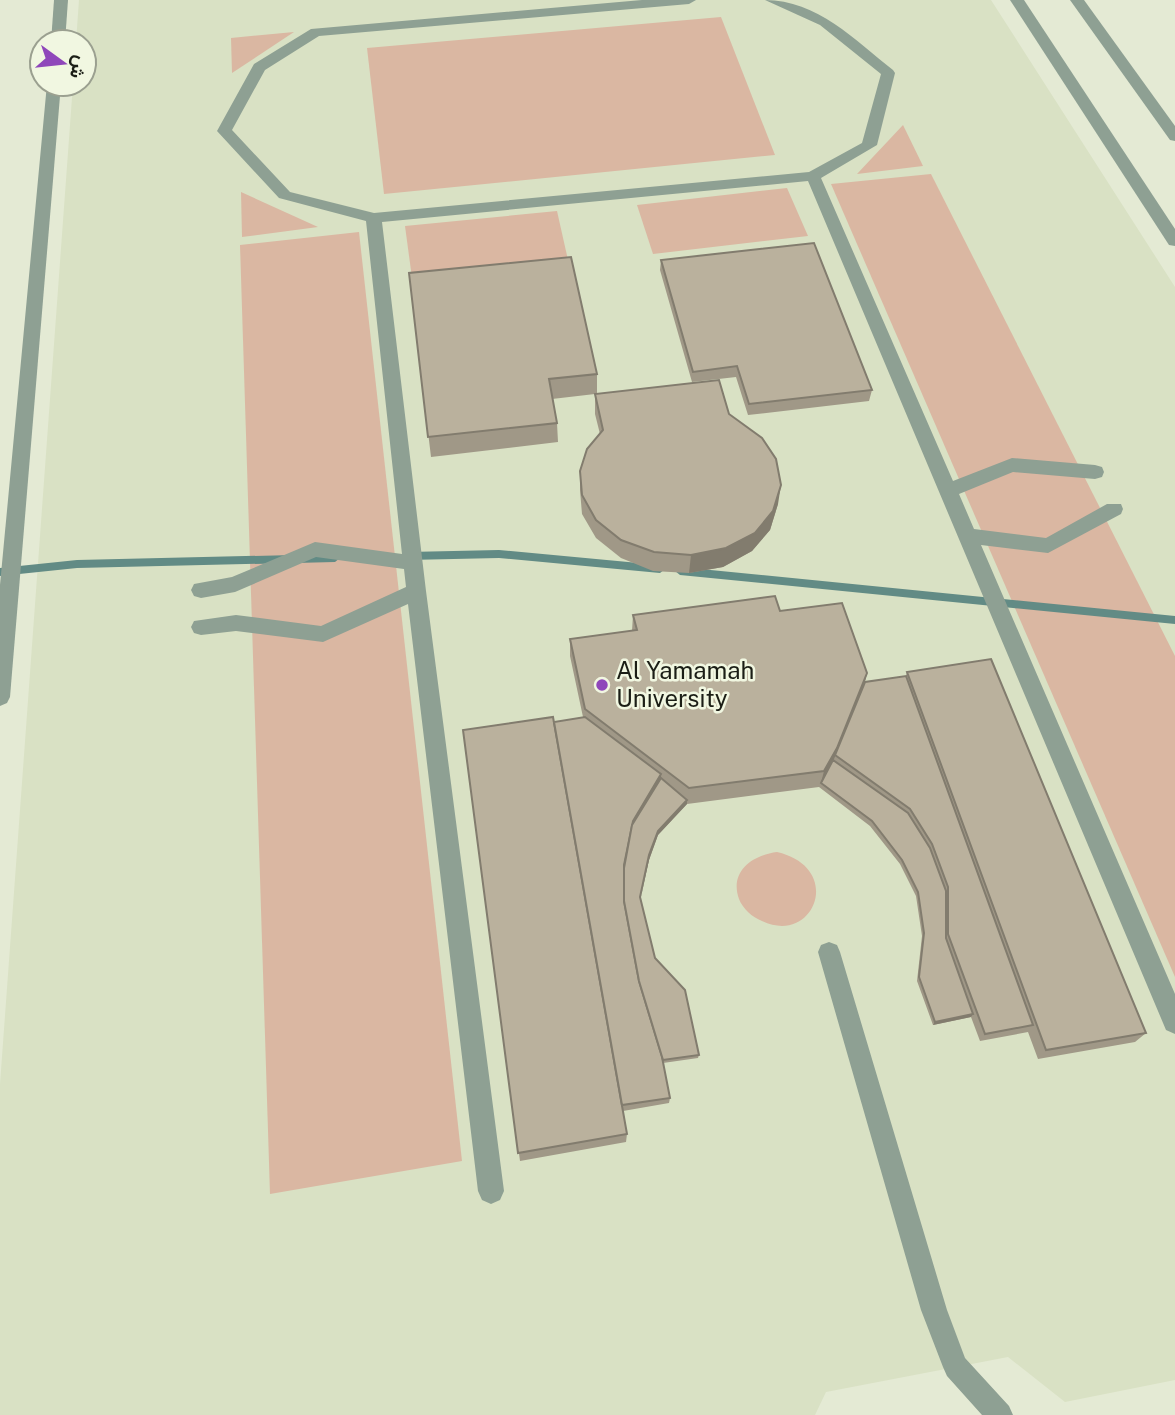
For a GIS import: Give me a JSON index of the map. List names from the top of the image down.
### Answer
{
  "places": ["Al Yamamah University"],
  "north": "right"
}
